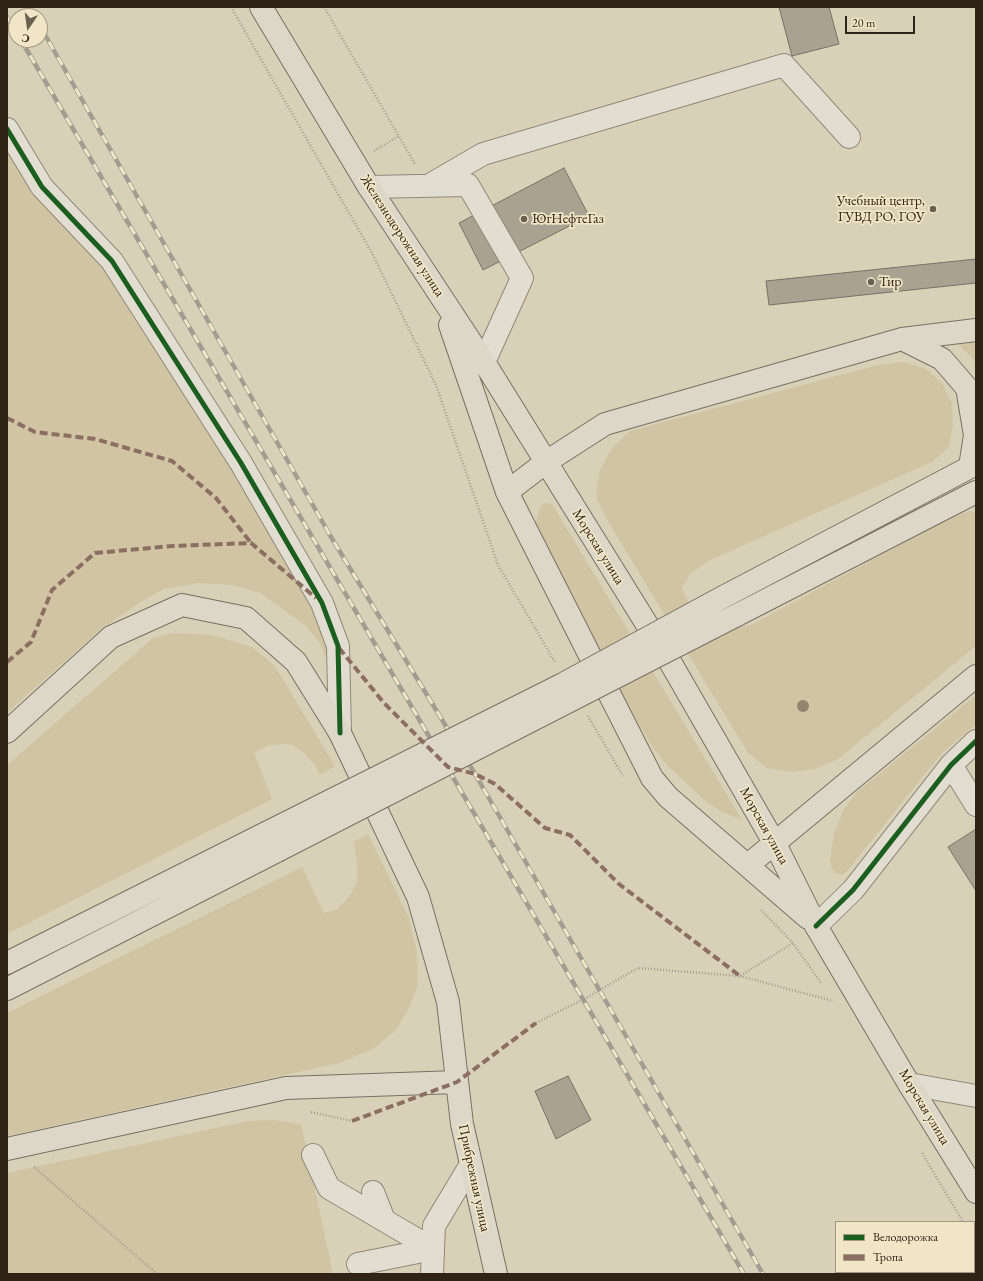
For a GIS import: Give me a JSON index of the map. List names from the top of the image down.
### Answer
{
  "streets": {
    "main road": ["Железнодорожная улица", "Морская улица", "Прибрежная улица"]
  },
  "crossings": [
    ["Железнодорожная улица", "Морская улица"]
  ],
  "places": ["Учебный центр, ГУВД РО, ГОУ", "ЮгНефтеГаз", "Тир"],
  "legend": ["Велодорожка", "Тропа"],
  "scale_bar": "20 m",
  "north": "bottom"
}
